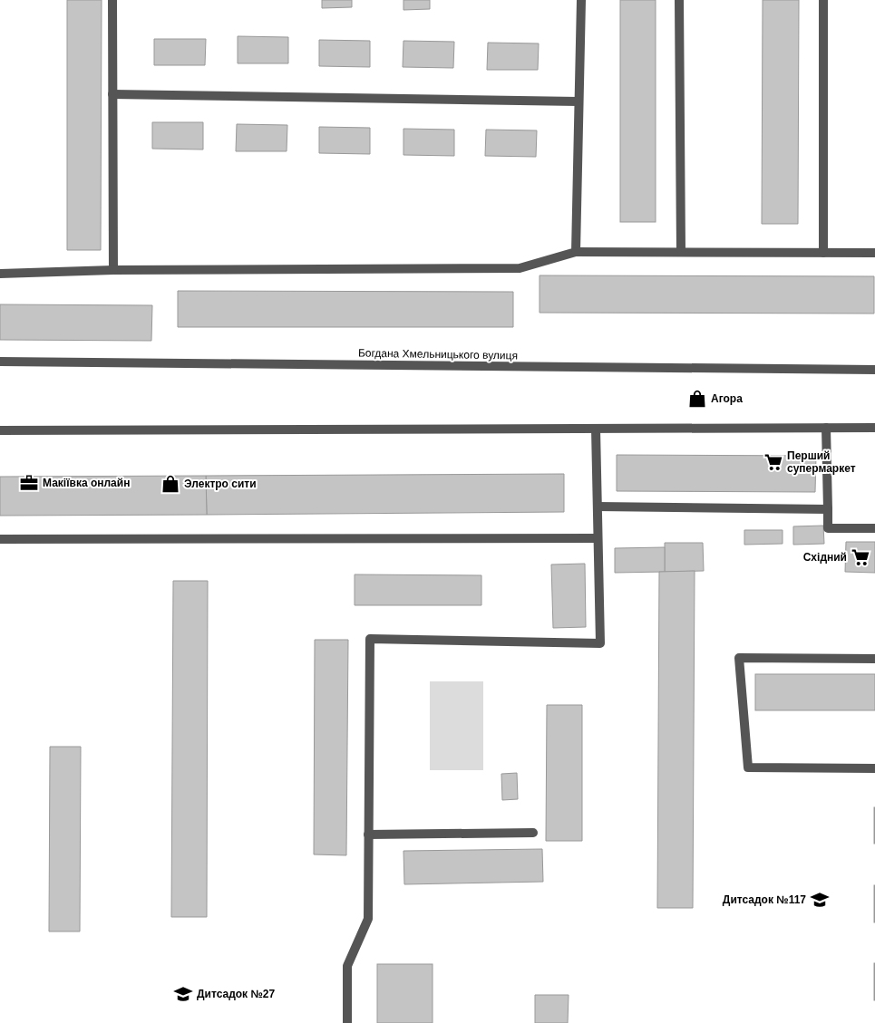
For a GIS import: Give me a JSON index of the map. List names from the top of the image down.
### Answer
{
  "streets": {
    "street": ["Богдана Хмельницького вулиця"]
  },
  "places": {
    "shop": ["Агора", "Электро сити"],
    "supermarket": ["Перший супермаркет", "Східний"],
    "office": ["Макіївка онлайн"],
    "school or university": ["Дитсадок №117", "Дитсадок №27"]
  }
}
